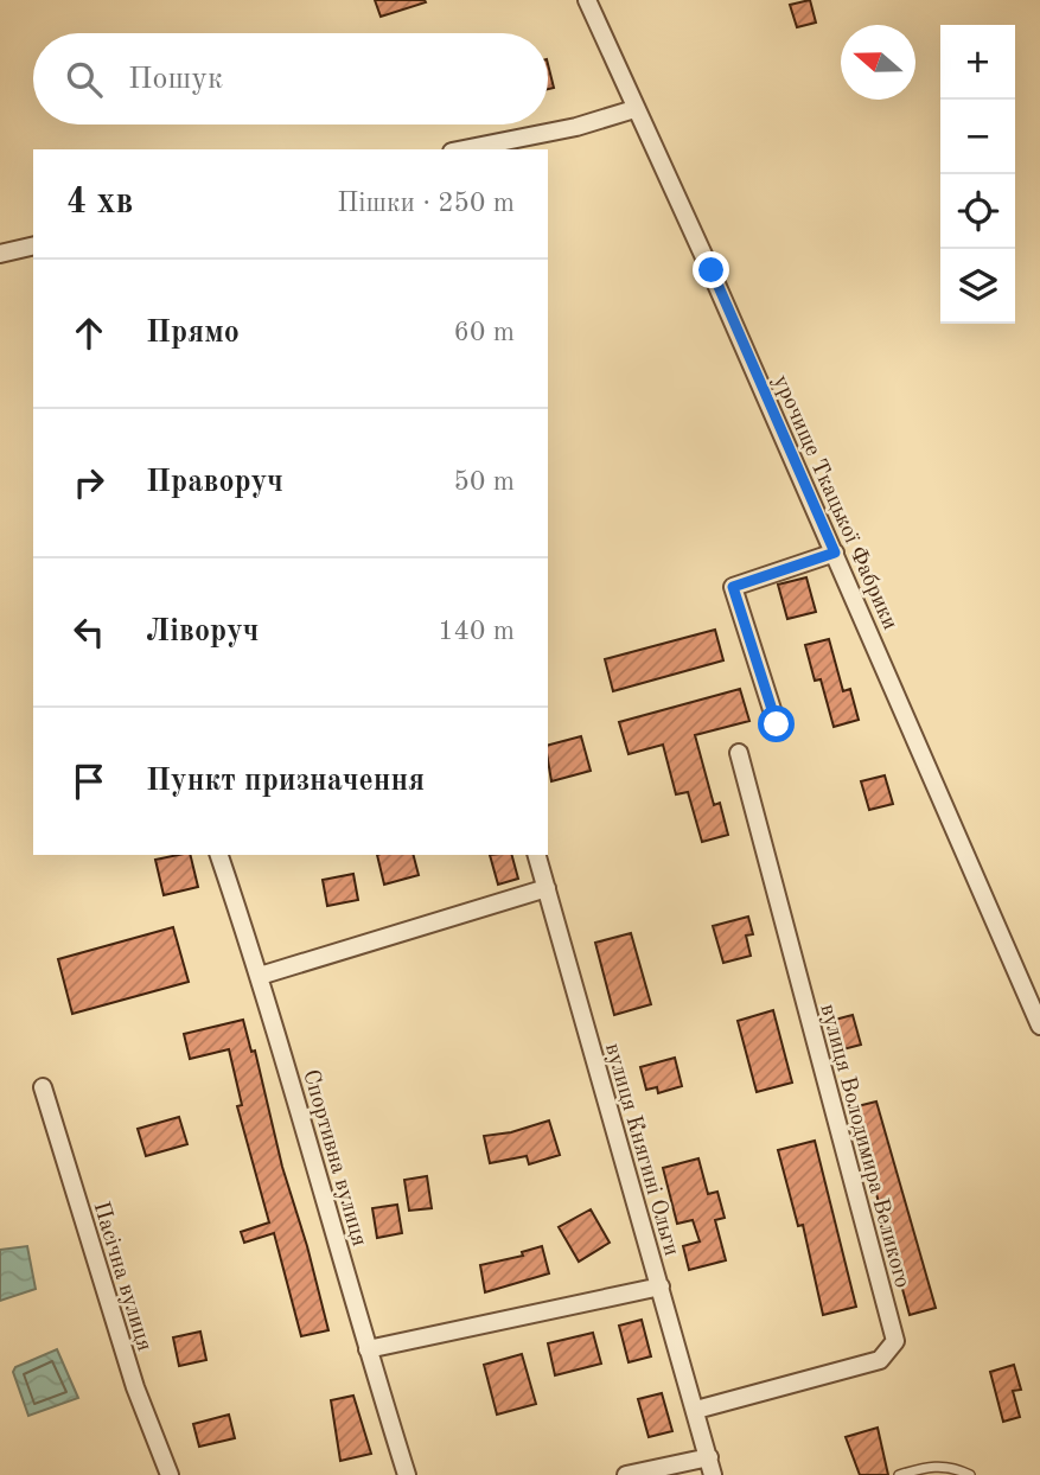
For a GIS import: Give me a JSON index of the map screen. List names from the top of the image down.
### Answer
{
  "streets": {
    "street": [
      "урочище Ткацької Фабрики",
      "вулиця Володимира Великого",
      "вулиця Княгині Ольги",
      "Спортивна вулиця",
      "Пасічна вулиця"
    ]
  },
  "crossings": [
    ["вулиця Володимира Великого", "вулиця Княгині Ольги"]
  ],
  "north": "left",
  "page": {
    "map_buttons": ["+", "−"],
    "search": "Пошук",
    "heading": ["4 хв", "Пішки · 250 m"],
    "list": [
      ["Прямо", "60 m"],
      ["Праворуч", "50 m"],
      ["Ліворуч", "140 m"],
      "Пункт призначення"
    ]
  }
}
